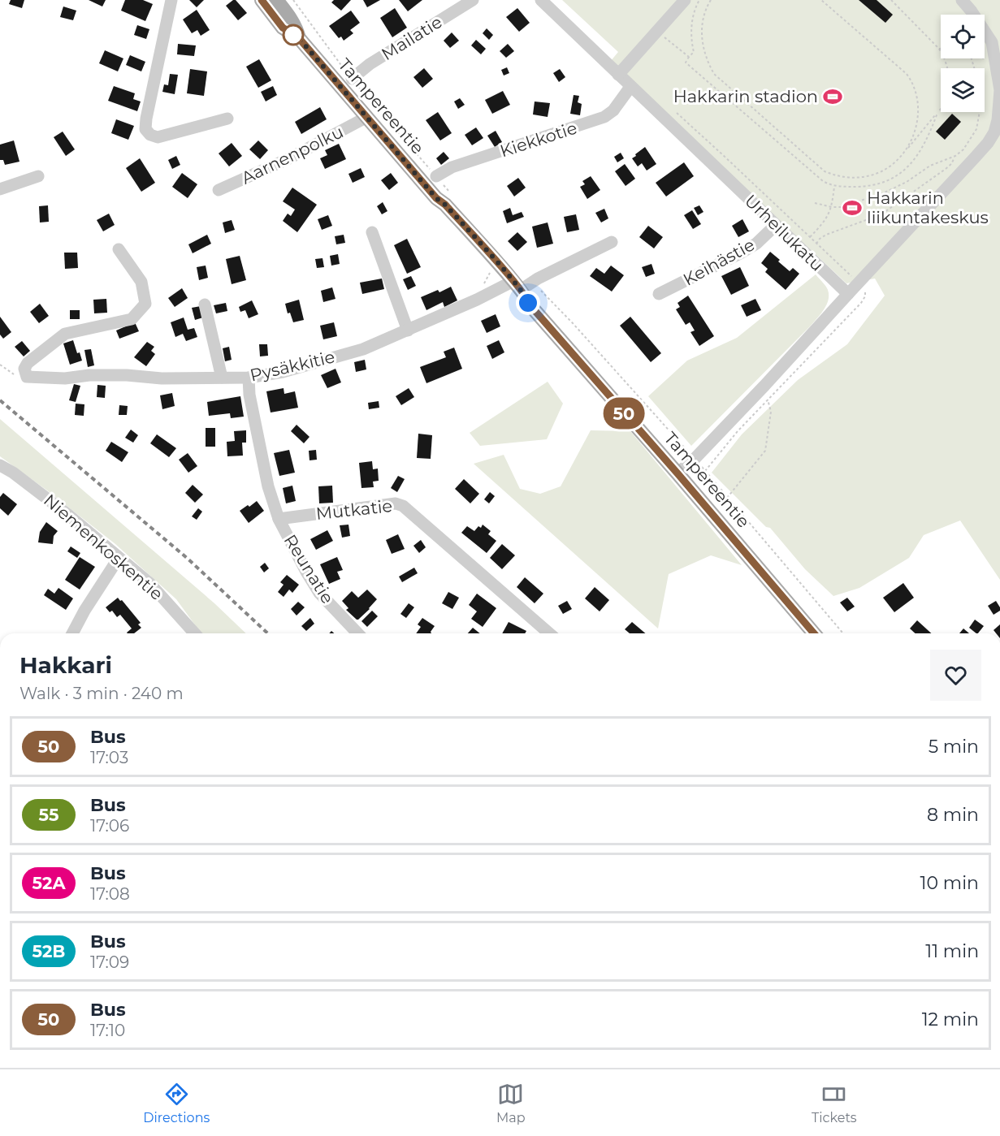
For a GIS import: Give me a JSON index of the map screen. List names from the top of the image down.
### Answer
{
  "streets": {
    "main road": ["Tampereentie"],
    "street": [
      "Mailatie",
      "Kiekkotie",
      "Aarnenpolku",
      "Urheilukatu",
      "Keihästie",
      "Pysäkkitie",
      "Mutkatie",
      "Niemenkoskentie",
      "Reunatie"
    ]
  },
  "crossings": [
    ["Tampereentie", "Aarnenpolku"],
    ["Tampereentie", "Pysäkkitie"],
    ["Kiekkotie", "Urheilukatu"],
    ["Urheilukatu", "Keihästie"],
    ["Mutkatie", "Reunatie"]
  ],
  "places": {
    "sports": ["Hakkarin stadion", "Hakkarin liikuntakeskus"]
  },
  "lines": ["bus line 50"],
  "page": {
    "on_map": "50",
    "heading": ["Hakkari", "Walk · 3 min · 240 m"],
    "list": [
      {
        "mark": "50",
        "name": "Bus",
        "note": "17:03",
        "value": "5 min"
      },
      {
        "mark": "55",
        "name": "Bus",
        "note": "17:06",
        "value": "8 min"
      },
      {
        "mark": "52A",
        "name": "Bus",
        "note": "17:08",
        "value": "10 min"
      },
      {
        "mark": "52B",
        "name": "Bus",
        "note": "17:09",
        "value": "11 min"
      },
      {
        "mark": "50",
        "name": "Bus",
        "note": "17:10",
        "value": "12 min"
      }
    ],
    "tabs": ["Directions", "Map", "Tickets"]
  }
}
